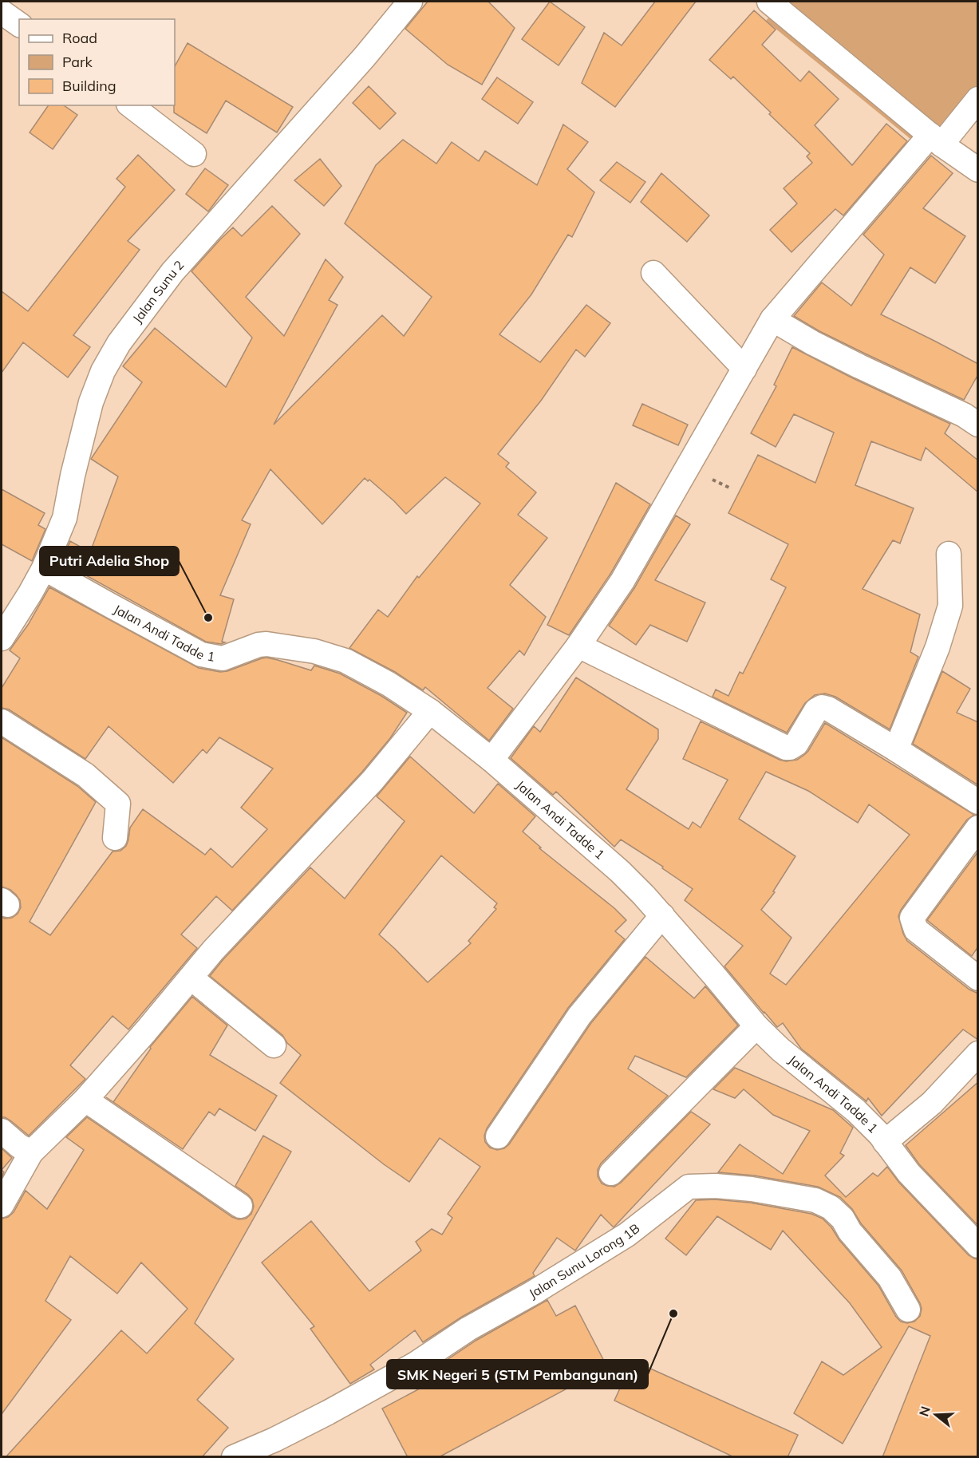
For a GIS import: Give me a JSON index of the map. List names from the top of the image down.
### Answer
{
  "streets": {
    "street": ["Jalan Sunu 2", "Jalan Andi Tadde 1", "Jalan Sunu Lorong 1B"]
  },
  "crossings": [
    ["Jalan Sunu 2", "Jalan Andi Tadde 1"]
  ],
  "places": ["Putri Adelia Shop", "SMK Negeri 5 (STM Pembangunan)"],
  "legend": ["Road", "Park", "Building"],
  "north": "left"
}
